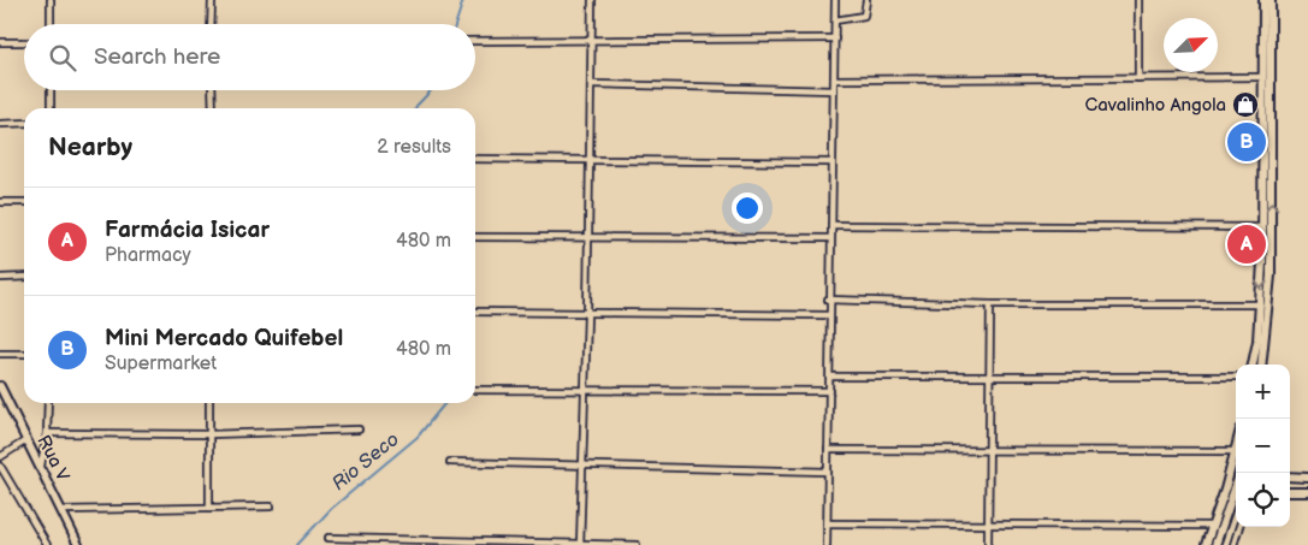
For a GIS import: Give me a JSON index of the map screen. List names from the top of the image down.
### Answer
{
  "streets": {
    "main road": ["Rua V"]
  },
  "water": ["Rio Seco"],
  "places": {
    "shop": ["Cavalinho Angola"]
  },
  "north": "top right",
  "page": {
    "search": "Search here",
    "heading": ["Nearby", "2 results"],
    "pins": ["B", "A"],
    "list": [
      {
        "mark": "A",
        "name": "Farmácia Isicar",
        "note": "Pharmacy",
        "value": "480 m"
      },
      {
        "mark": "B",
        "name": "Mini Mercado Quifebel",
        "note": "Supermarket",
        "value": "480 m"
      }
    ],
    "map_buttons": ["+", "−"]
  }
}
